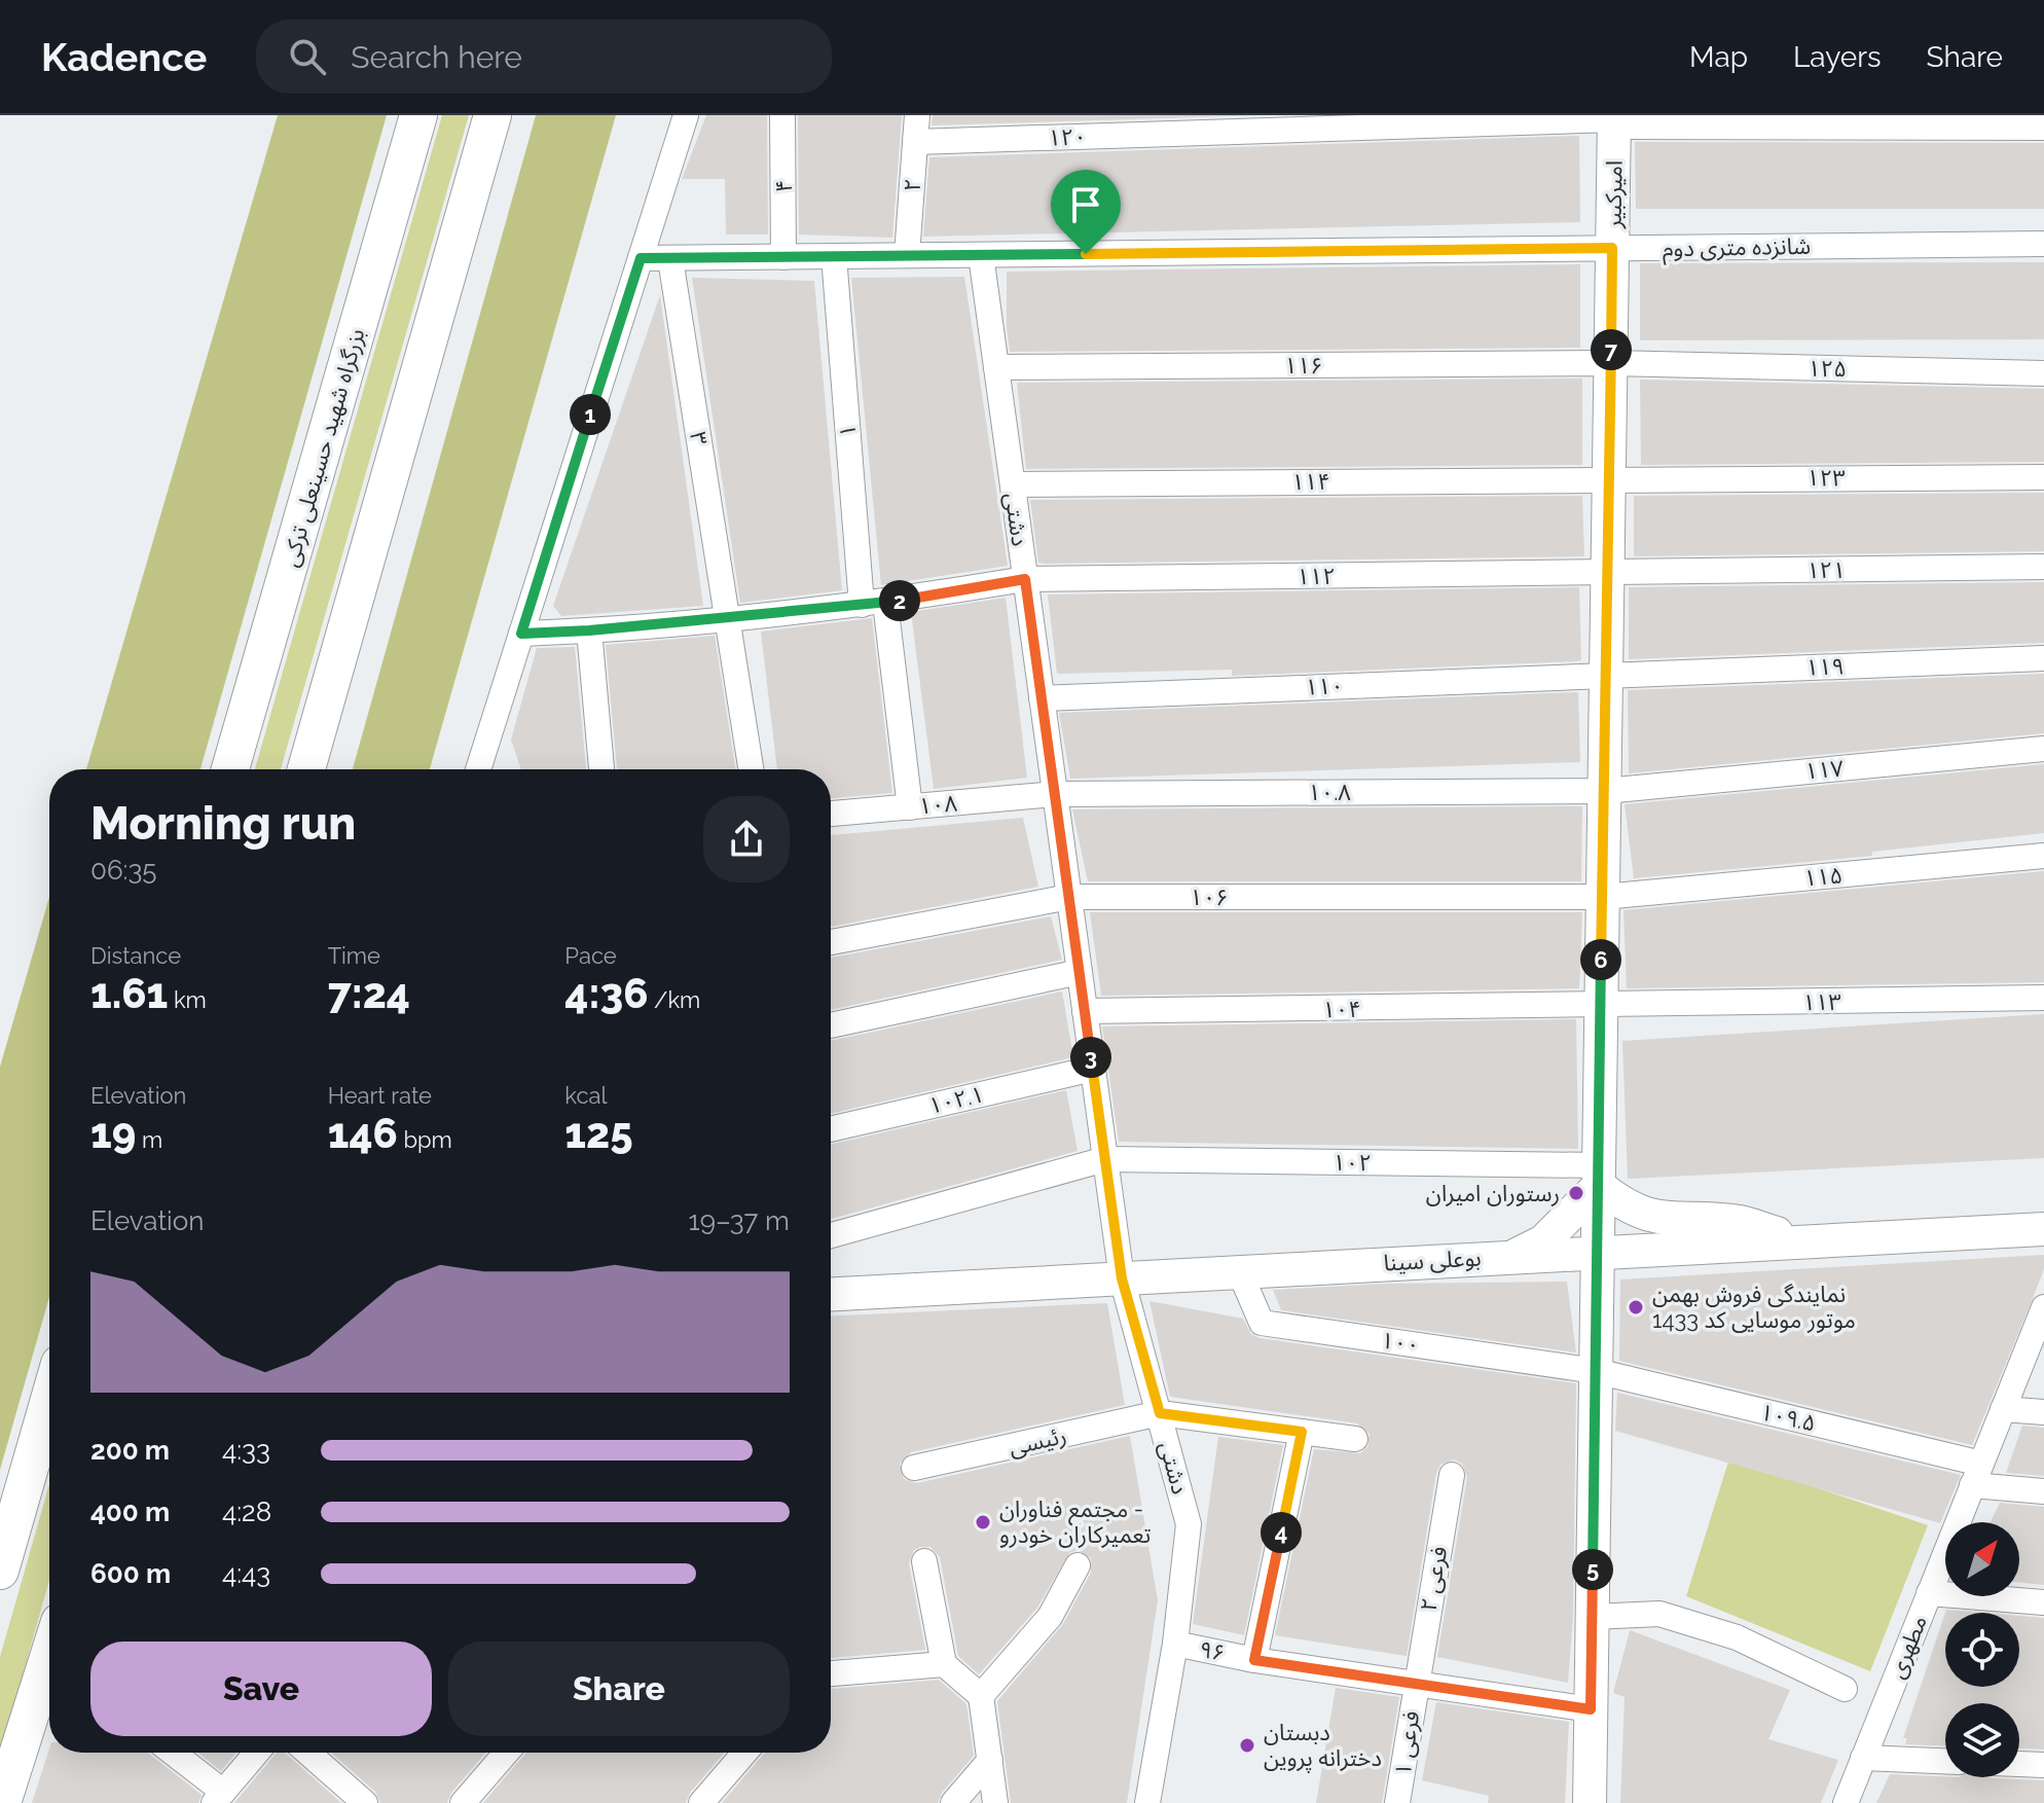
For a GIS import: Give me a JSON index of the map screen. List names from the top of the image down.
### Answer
{
  "streets": {
    "highway": ["بزرگراه شهید حسینعلی ترکی"],
    "main road": ["امیرکبیر", "بوعلی سینا"],
    "street": [
      "۱۲۰",
      "۲",
      "۴",
      "شانزده متری دوم",
      "۱۱۶",
      "۱۲۵",
      "۱",
      "۳",
      "۱۲۳",
      "۱۱۴",
      "دشتی",
      "۱۲۱",
      "۱۱۲",
      "۱۱۹",
      "۱۱۰",
      "۱۱۷",
      "۱۰.۸",
      "۱۰۸",
      "۱۱۵",
      "۱۰۶",
      "۱۱۳",
      "۱۰۴",
      "۱۰۲.۱",
      "۱۰۲",
      "۱۰۰",
      "۱۰۹.۵",
      "رئیسی",
      "فرعی ۲",
      "مطهری",
      "۹۶",
      "فرعی ۱"
    ]
  },
  "crossings": [
    ["۱۲۰", "۲"],
    ["۱۲۰", "امیرکبیر"],
    ["۲", "شانزده متری دوم"],
    ["۴", "شانزده متری دوم"],
    ["امیرکبیر", "شانزده متری دوم"],
    ["امیرکبیر", "۱۱۶"],
    ["امیرکبیر", "۱۲۵"],
    ["امیرکبیر", "۱۲۳"],
    ["امیرکبیر", "۱۱۴"],
    ["امیرکبیر", "۱۲۱"],
    ["امیرکبیر", "۱۱۲"],
    ["امیرکبیر", "۱۱۹"],
    ["امیرکبیر", "۱۱۰"],
    ["امیرکبیر", "۱۱۷"],
    ["امیرکبیر", "۱۰.۸"],
    ["امیرکبیر", "۱۱۵"],
    ["امیرکبیر", "۱۰۶"],
    ["امیرکبیر", "۱۱۳"],
    ["امیرکبیر", "۱۰۴"],
    ["امیرکبیر", "۱۰۲"],
    ["امیرکبیر", "بوعلی سینا"],
    ["امیرکبیر", "۱۰۰"],
    ["امیرکبیر", "۱۰۹.۵"],
    ["امیرکبیر", "۹۶"],
    ["شانزده متری دوم", "۱"],
    ["شانزده متری دوم", "۳"],
    ["شانزده متری دوم", "دشتی"],
    ["۱۱۶", "۱۲۵"],
    ["۱۱۶", "دشتی"],
    ["۱", "۱۱۲"],
    ["۱", "۱۰۸"],
    ["۳", "۱۱۲"],
    ["۱۲۳", "۱۱۴"],
    ["۱۱۴", "دشتی"],
    ["دشتی", "۱۱۲"],
    ["دشتی", "۱۱۰"],
    ["دشتی", "۱۰.۸"],
    ["دشتی", "۱۰۸"],
    ["دشتی", "۱۰۶"],
    ["دشتی", "۱۰۴"],
    ["دشتی", "۱۰۲.۱"],
    ["دشتی", "۱۰۲"],
    ["دشتی", "بوعلی سینا"],
    ["دشتی", "رئیسی"],
    ["دشتی", "۹۶"],
    ["۱۲۱", "۱۱۲"],
    ["۱۱۹", "۱۱۰"],
    ["۱۱۷", "۱۰.۸"],
    ["۱۰.۸", "۱۰۸"],
    ["۱۱۵", "۱۰۶"],
    ["۱۱۳", "۱۰۴"],
    ["بوعلی سینا", "۱۰۰"],
    ["۱۰۰", "۱۰۹.۵"],
    ["۱۰۹.۵", "مطهری"],
    ["فرعی ۲", "۹۶"],
    ["فرعی ۲", "فرعی ۱"],
    ["۹۶", "فرعی ۱"]
  ],
  "places": [
    "رستوران امیران",
    "نمایندگی فروش بهمن موتور موسایی کد 1433",
    "مجتمع فناوران - تعمیرکاران خودرو",
    "دبستان دخترانه پروین"
  ],
  "north": "top right",
  "page": {
    "header": "Kadence",
    "search": "Search here",
    "nav": ["Map", "Layers", "Share"],
    "pins": [
      "7",
      "1",
      "2",
      "6",
      "3",
      "4",
      "5"
    ],
    "heading": ["Morning run", "06:35"],
    "stats": [
      ["Distance", "1.61 km"],
      ["Time", "7:24"],
      ["Pace", "4:36 /km"],
      ["Elevation", "19 m"],
      ["Heart rate", "146 bpm"],
      ["kcal", "125"]
    ],
    "chart": ["Elevation", "19–37 m"],
    "list": [
      {
        "name": "200 m",
        "note": "4:33"
      },
      {
        "name": "400 m",
        "note": "4:28"
      },
      {
        "name": "600 m",
        "note": "4:43"
      }
    ],
    "buttons": ["Save", "Share"]
  }
}
